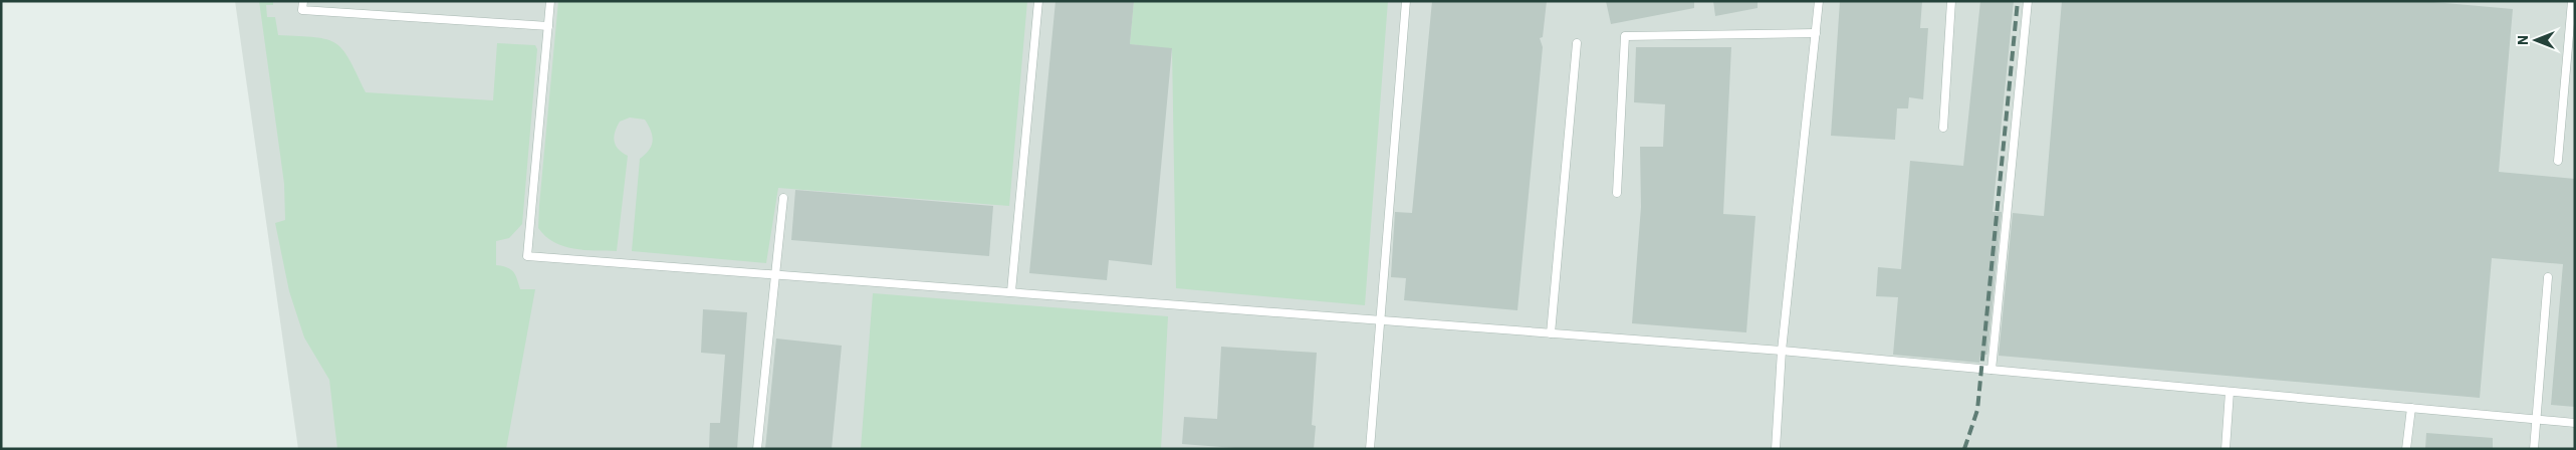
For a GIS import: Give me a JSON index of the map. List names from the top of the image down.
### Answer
{
  "north": "left"
}
